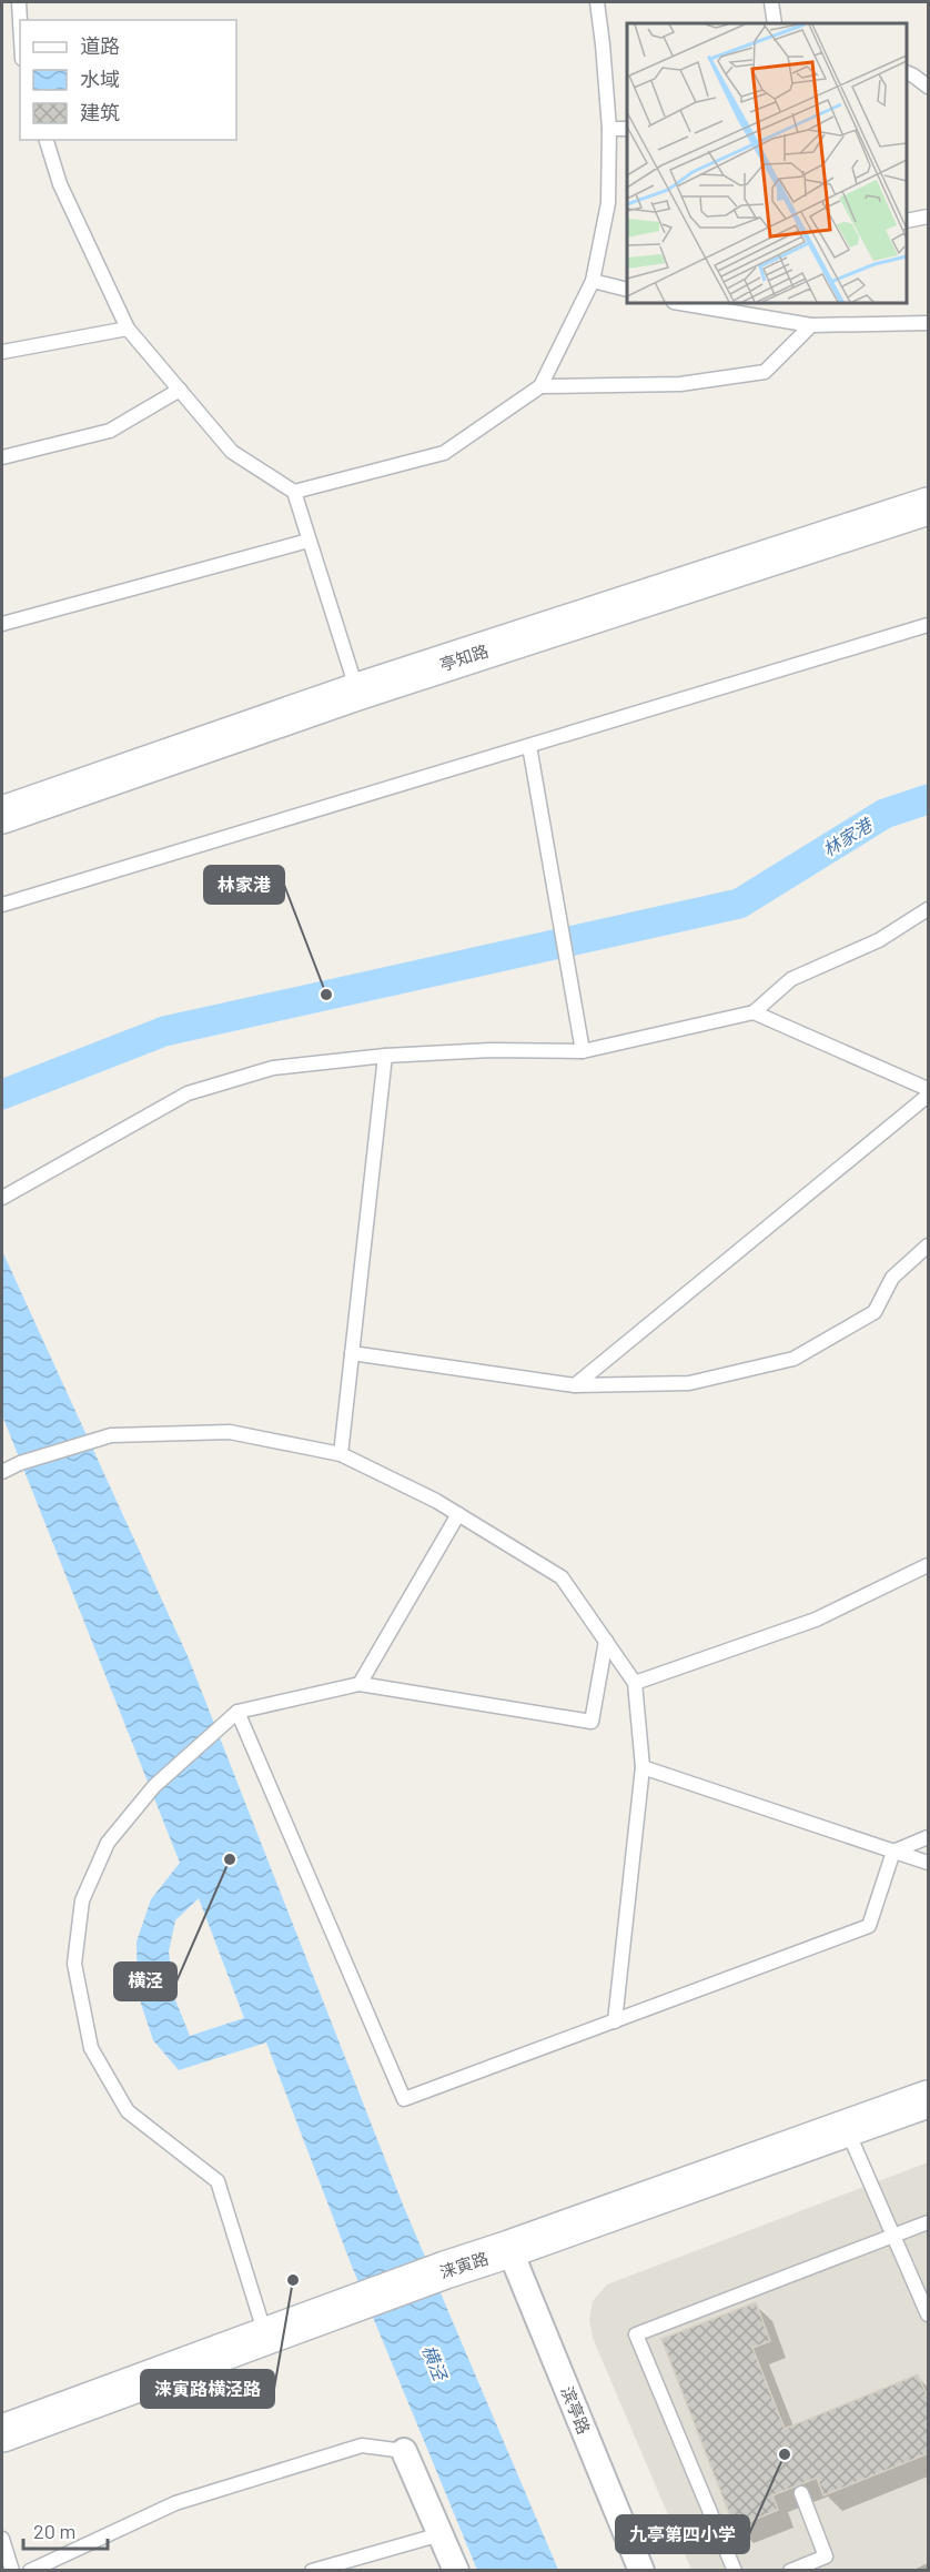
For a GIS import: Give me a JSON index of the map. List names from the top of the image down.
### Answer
{
  "streets": {
    "street": ["亭知路", "涞寅路", "滨亭路"]
  },
  "crossings": [
    ["涞寅路", "滨亭路"]
  ],
  "water": ["林家港", "横泾"],
  "places": [
    "林家港",
    "横泾",
    "涞寅路横泾路",
    "九亭第四小学"
  ],
  "legend": ["道路", "水域", "建筑"],
  "scale_bar": "20 m"
}
